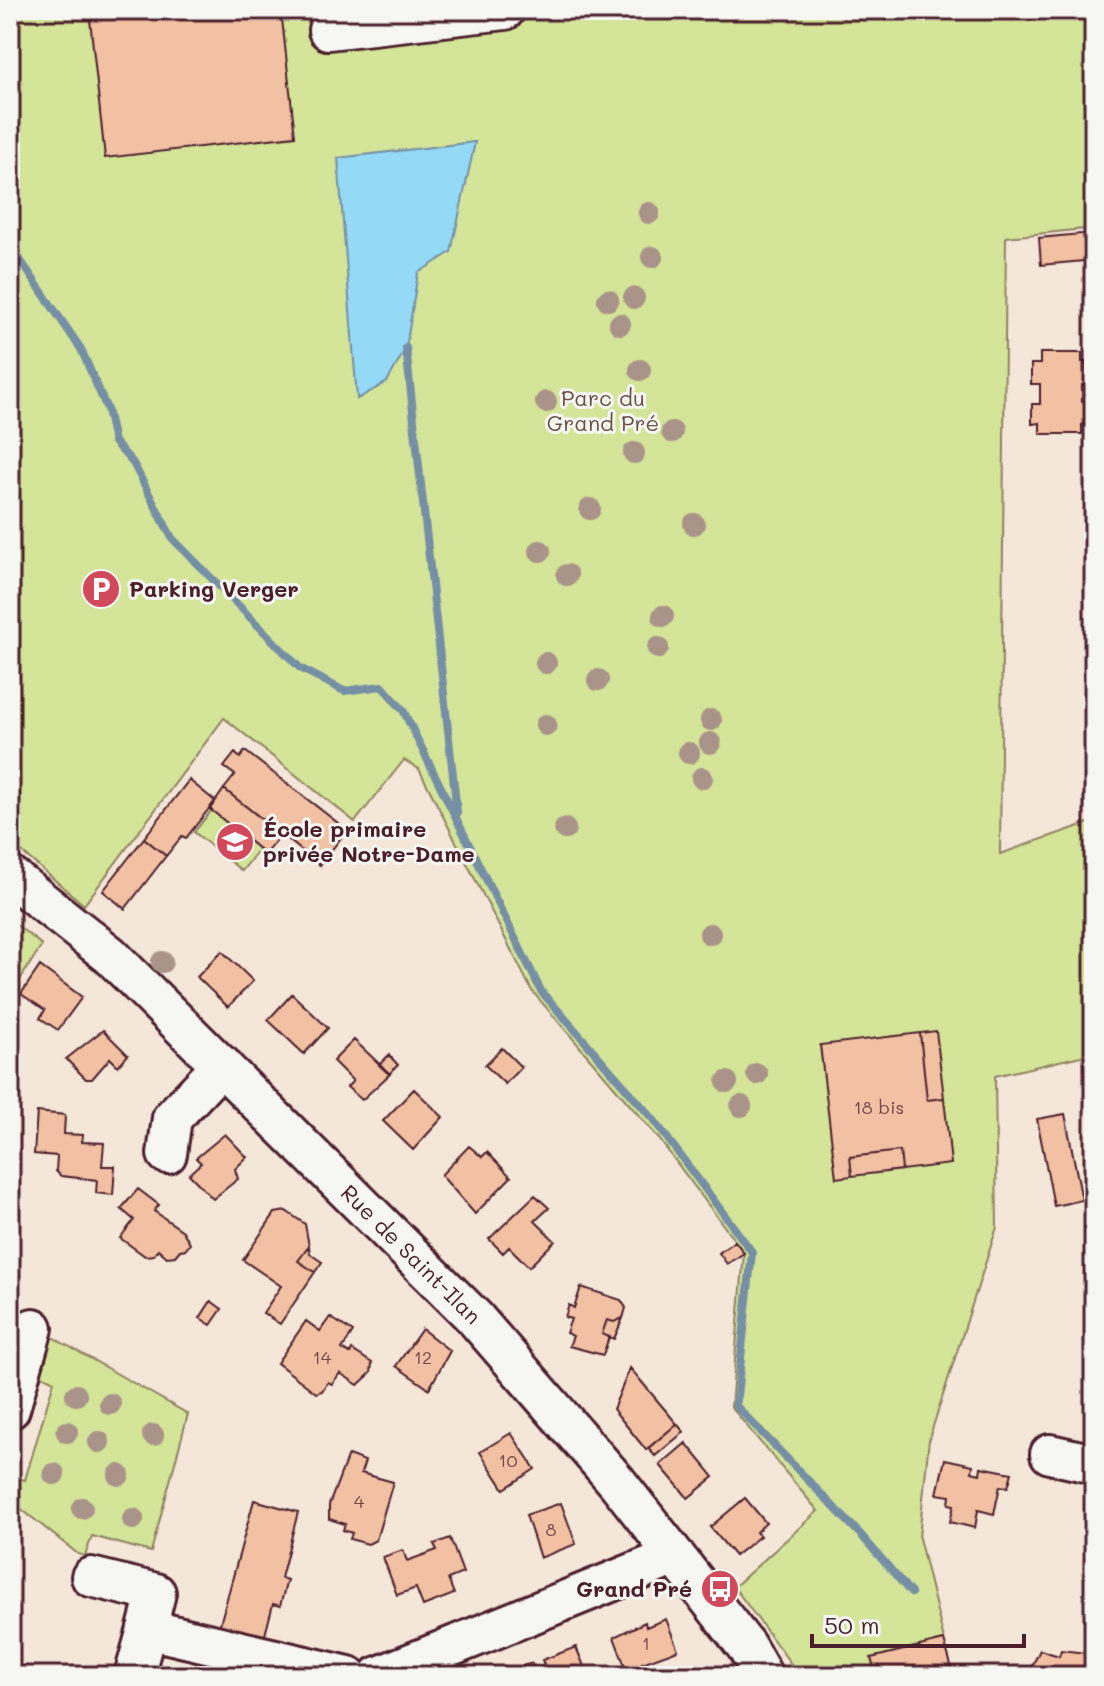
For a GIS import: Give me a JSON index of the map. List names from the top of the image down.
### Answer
{
  "streets": {
    "street": ["Rue de Saint-Ilan"]
  },
  "parks": ["Parc du Grand Pré"],
  "places": {
    "parking": ["Parking Verger"],
    "school or university": ["École primaire privée Notre-Dame"],
    "bus stop": ["Grand Pré"]
  },
  "house_numbers": [
    "18 bis",
    "14",
    "12",
    "10",
    "4",
    "8",
    "1"
  ],
  "scale_bar": "50 m"
}
